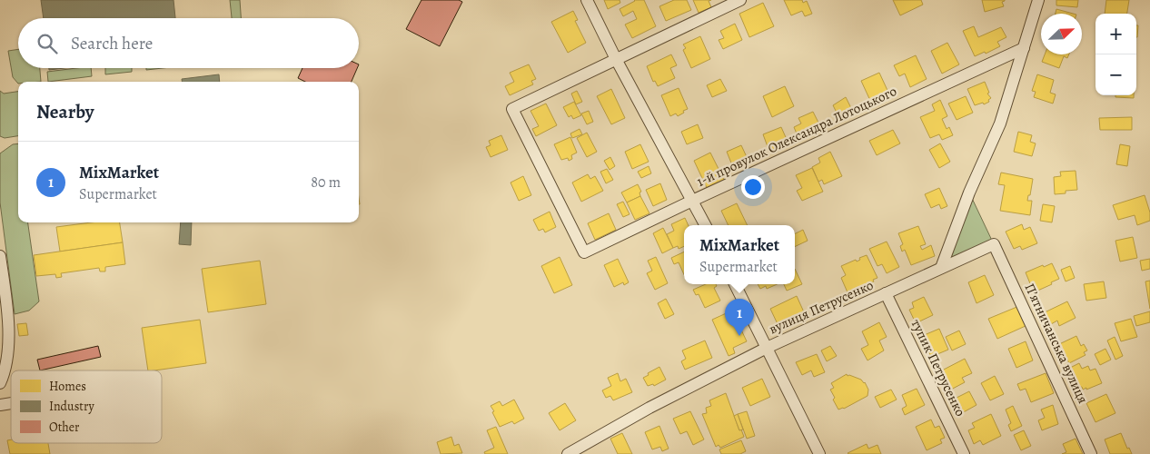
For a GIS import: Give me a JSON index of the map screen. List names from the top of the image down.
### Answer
{
  "streets": {
    "street": [
      "1-й провулок Олександра Лотоцького",
      "вулиця Петрусенко",
      "Пʼятничанська вулиця",
      "тупик Петрусенко"
    ]
  },
  "crossings": [
    ["вулиця Петрусенко", "Пʼятничанська вулиця"],
    ["вулиця Петрусенко", "тупик Петрусенко"]
  ],
  "legend": ["Homes", "Industry", "Other"],
  "north": "top right",
  "page": {
    "map_buttons": ["+", "−"],
    "search": "Search here",
    "heading": "Nearby",
    "list": [
      {
        "mark": "1",
        "name": "MixMarket",
        "note": "Supermarket",
        "value": "80 m"
      }
    ],
    "popup": ["MixMarket", "Supermarket"],
    "pins": "1"
  }
}
